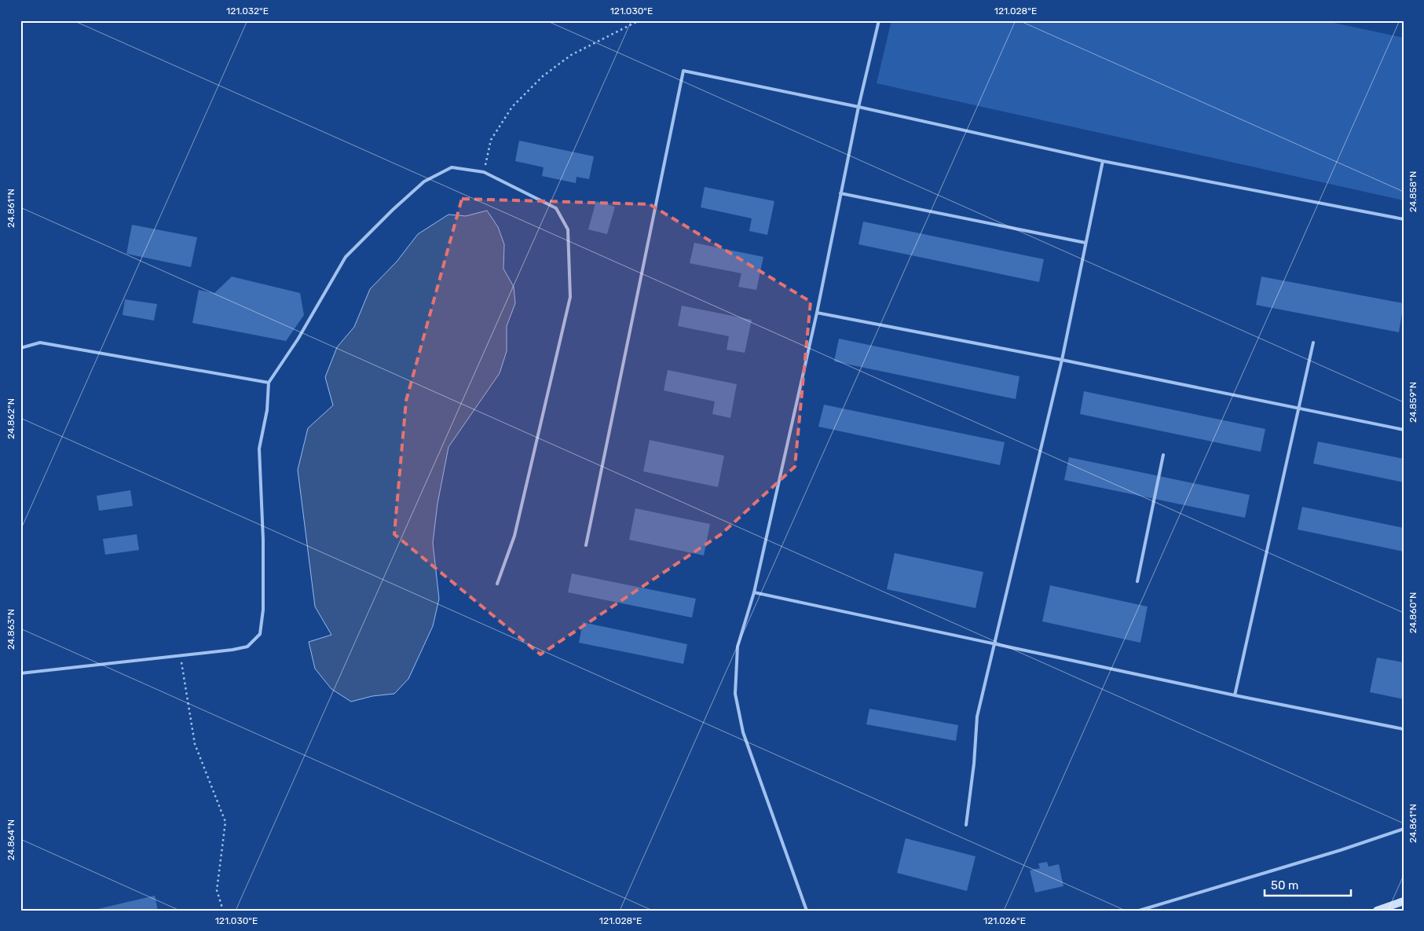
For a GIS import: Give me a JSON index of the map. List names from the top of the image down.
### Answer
{
  "scale_bar": "50 m",
  "coordinates": [
    "121.032°E",
    "121.030°E",
    "121.028°E",
    "24.858°N",
    "24.861°N",
    "24.859°N",
    "24.862°N",
    "24.860°N",
    "24.863°N",
    "24.864°N",
    "121.026°E"
  ]
}
